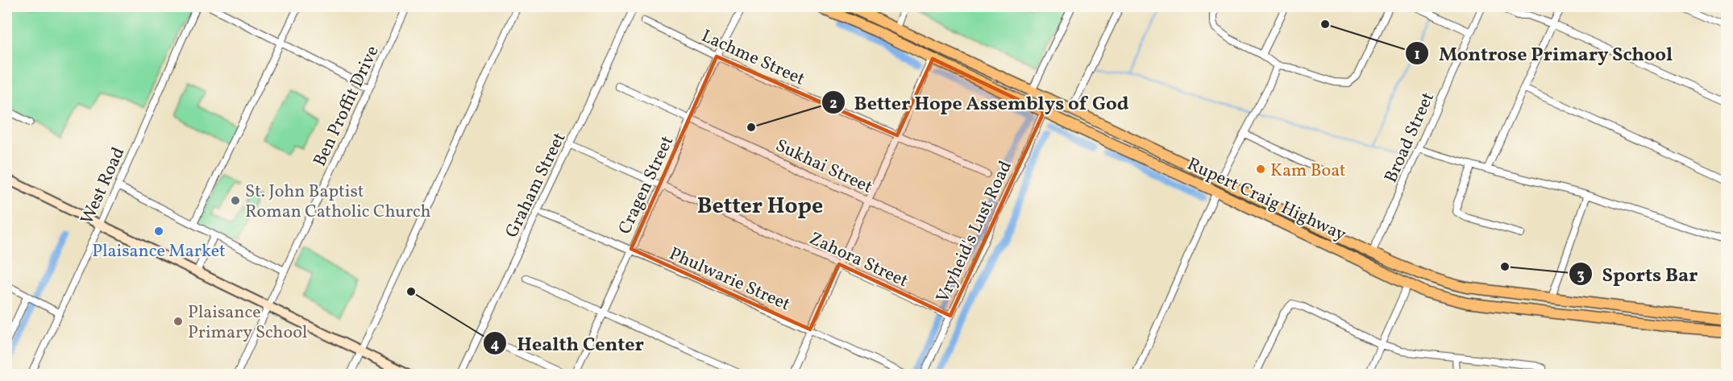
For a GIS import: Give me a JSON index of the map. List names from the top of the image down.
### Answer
{
  "streets": {
    "main road": ["Rupert Craig Highway"],
    "street": [
      "Lachme Street",
      "Ben Proffit Drive",
      "Broad Street",
      "Sukhai Street",
      "Graham Street",
      "Cragen Street",
      "West Road",
      "Vryheid's Lust Road",
      "Zahora Street",
      "Phulwarie Street"
    ]
  },
  "crossings": [
    ["Lachme Street", "Cragen Street"],
    ["Broad Street", "Rupert Craig Highway"],
    ["Sukhai Street", "Cragen Street"],
    ["Graham Street", "Zahora Street"],
    ["Cragen Street", "Zahora Street"],
    ["Cragen Street", "Phulwarie Street"],
    ["Rupert Craig Highway", "Vryheid's Lust Road"],
    ["Vryheid's Lust Road", "Zahora Street"]
  ],
  "districts": ["Better Hope"],
  "places": [
    "Montrose Primary School",
    "Better Hope Assemblys of God",
    "Kam Boat",
    "St. John Baptist Roman Catholic Church",
    "Plaisance Market",
    "Sports Bar",
    "Health Center",
    "Plaisance Primary School"
  ]
}
